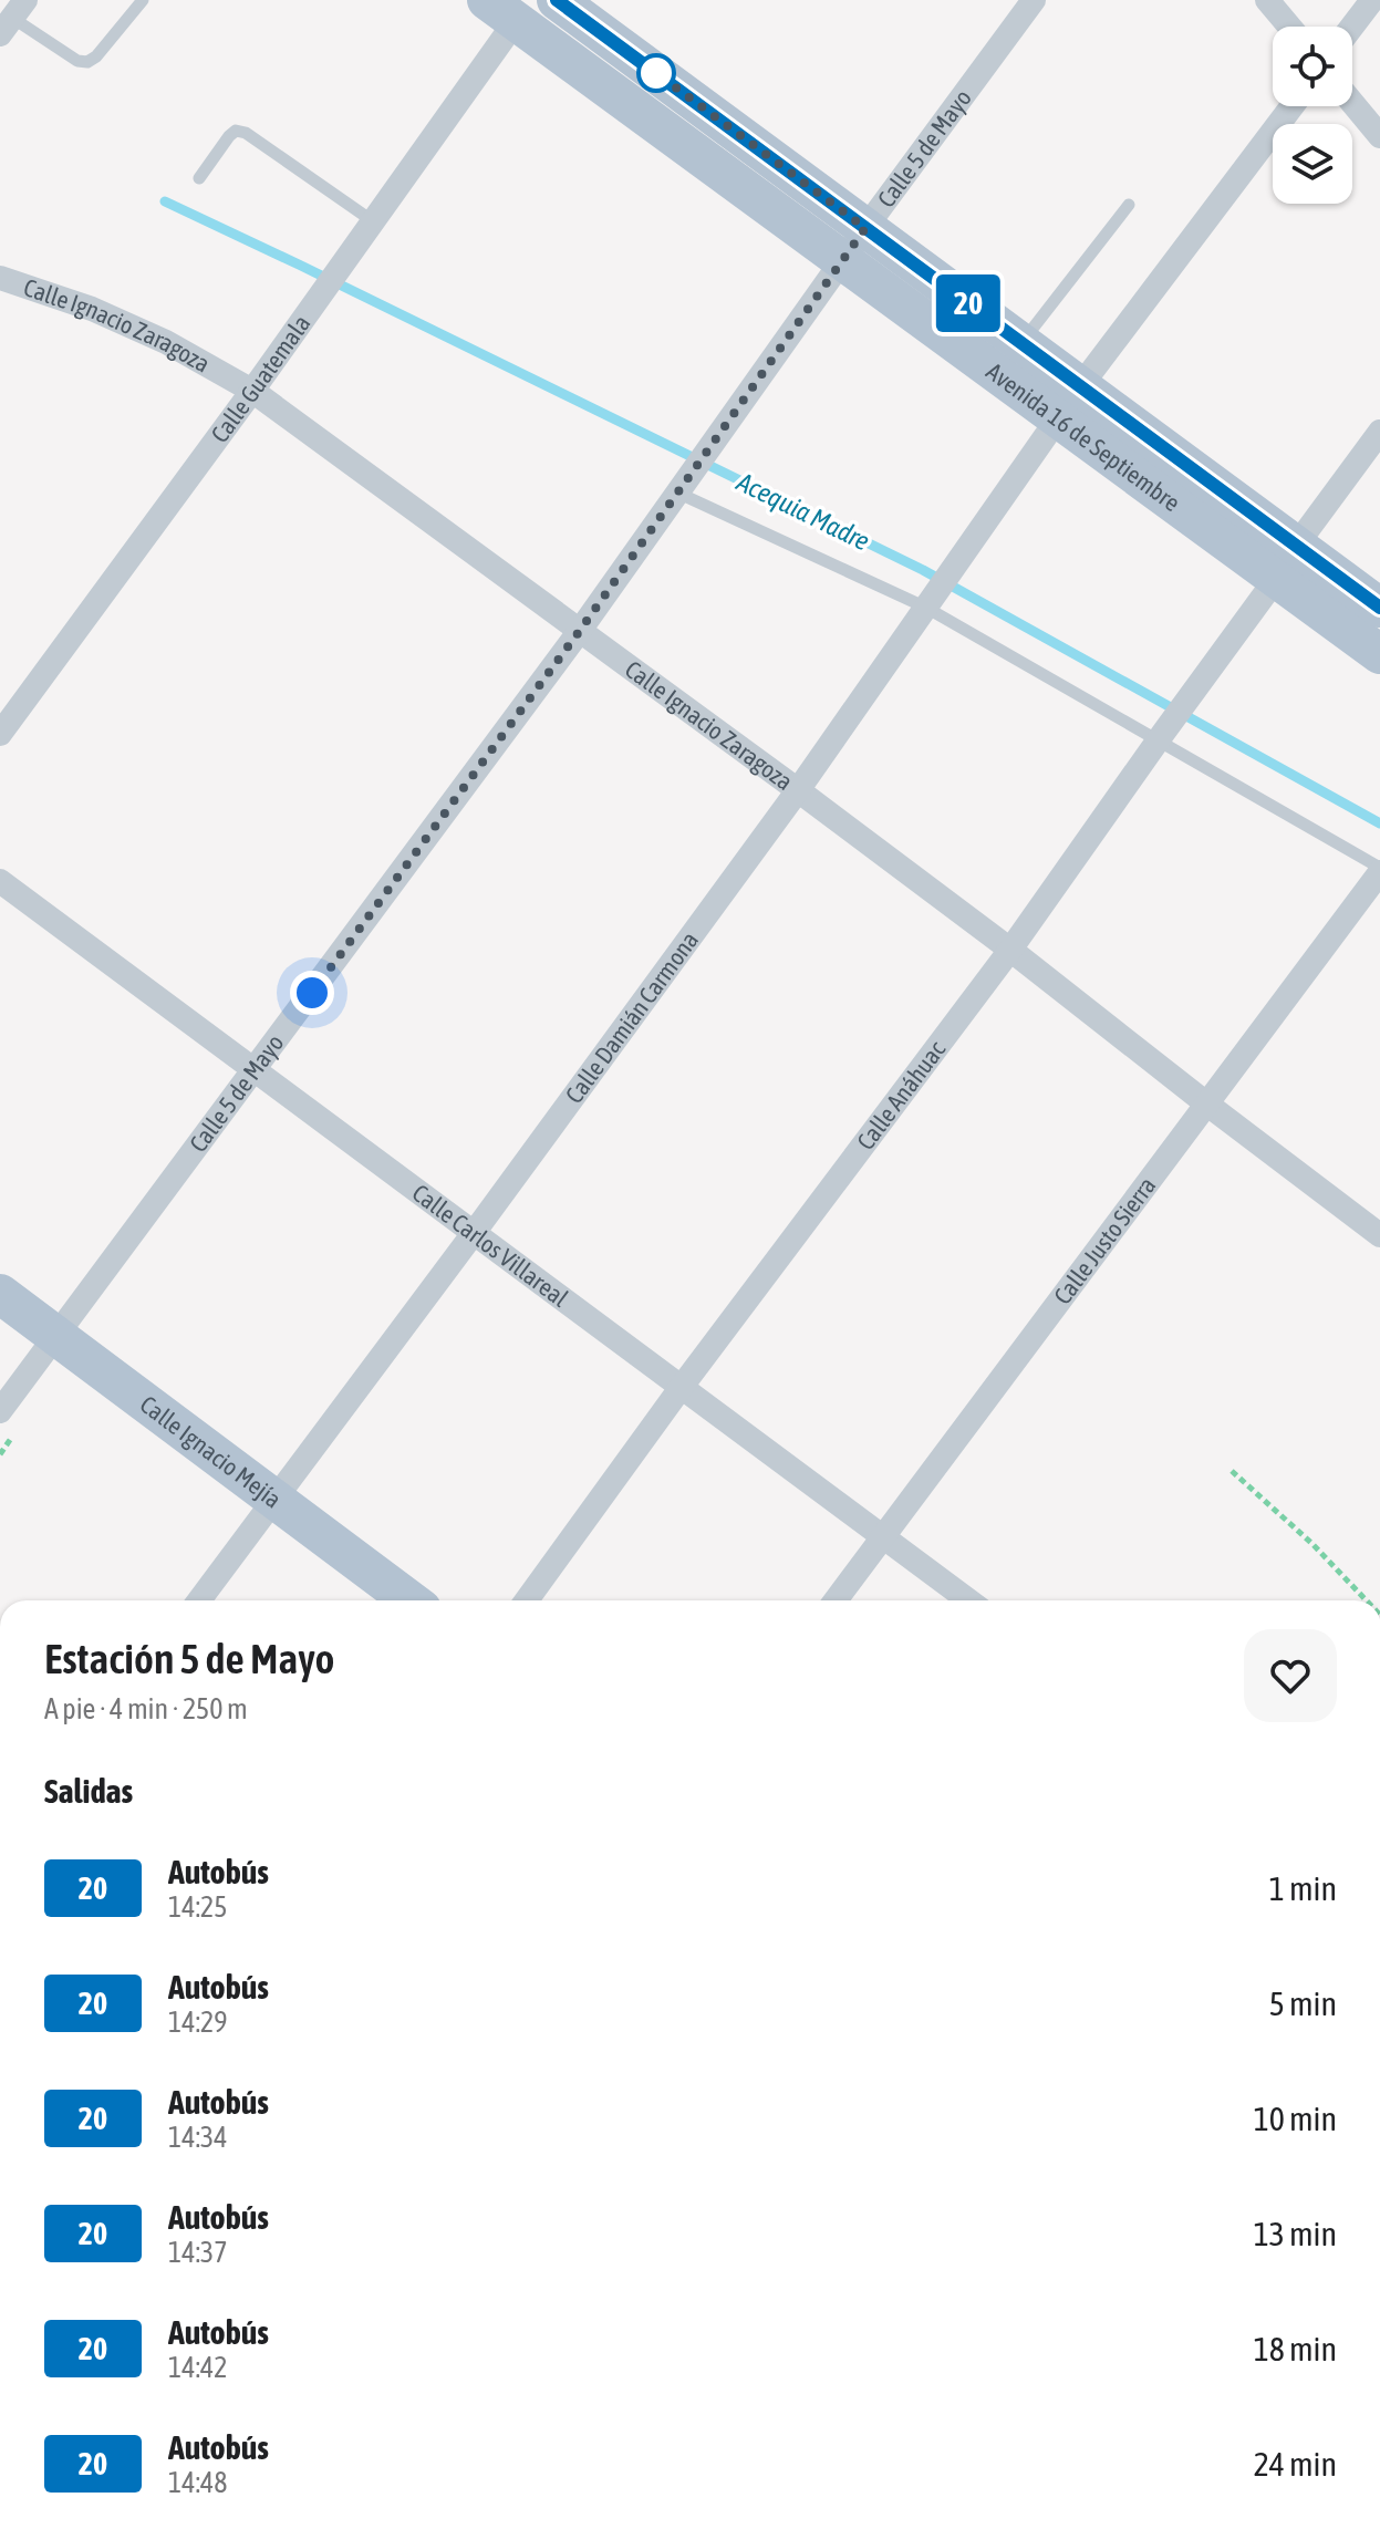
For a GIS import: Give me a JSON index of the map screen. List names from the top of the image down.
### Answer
{
  "streets": {
    "main road": ["Avenida 16 de Septiembre", "Calle Ignacio Mejía"],
    "street": [
      "Calle 5 de Mayo",
      "Calle Ignacio Zaragoza",
      "Calle Guatemala",
      "Calle Damián Carmona",
      "Calle Anáhuac",
      "Calle Justo Sierra",
      "Calle Carlos Villareal"
    ]
  },
  "crossings": [
    ["Calle 5 de Mayo", "Calle Ignacio Zaragoza"],
    ["Calle 5 de Mayo", "Avenida 16 de Septiembre"],
    ["Calle 5 de Mayo", "Calle Carlos Villareal"],
    ["Calle 5 de Mayo", "Calle Ignacio Mejía"],
    ["Calle Ignacio Zaragoza", "Calle Guatemala"],
    ["Calle Ignacio Zaragoza", "Calle Damián Carmona"],
    ["Calle Ignacio Zaragoza", "Calle Anáhuac"],
    ["Calle Ignacio Zaragoza", "Calle Justo Sierra"],
    ["Calle Guatemala", "Avenida 16 de Septiembre"],
    ["Avenida 16 de Septiembre", "Calle Damián Carmona"],
    ["Avenida 16 de Septiembre", "Calle Anáhuac"],
    ["Calle Damián Carmona", "Calle Carlos Villareal"],
    ["Calle Damián Carmona", "Calle Ignacio Mejía"],
    ["Calle Anáhuac", "Calle Carlos Villareal"],
    ["Calle Justo Sierra", "Calle Carlos Villareal"]
  ],
  "water": ["Acequia Madre"],
  "lines": ["bus line 20"],
  "page": {
    "on_map": "20",
    "heading": [
      ["Estación 5 de Mayo", "A pie · 4 min · 250 m"],
      "Salidas"
    ],
    "list": [
      {
        "mark": "20",
        "name": "Autobús",
        "note": "14:25",
        "value": "1 min"
      },
      {
        "mark": "20",
        "name": "Autobús",
        "note": "14:29",
        "value": "5 min"
      },
      {
        "mark": "20",
        "name": "Autobús",
        "note": "14:34",
        "value": "10 min"
      },
      {
        "mark": "20",
        "name": "Autobús",
        "note": "14:37",
        "value": "13 min"
      },
      {
        "mark": "20",
        "name": "Autobús",
        "note": "14:42",
        "value": "18 min"
      },
      {
        "mark": "20",
        "name": "Autobús",
        "note": "14:48",
        "value": "24 min"
      }
    ]
  }
}
